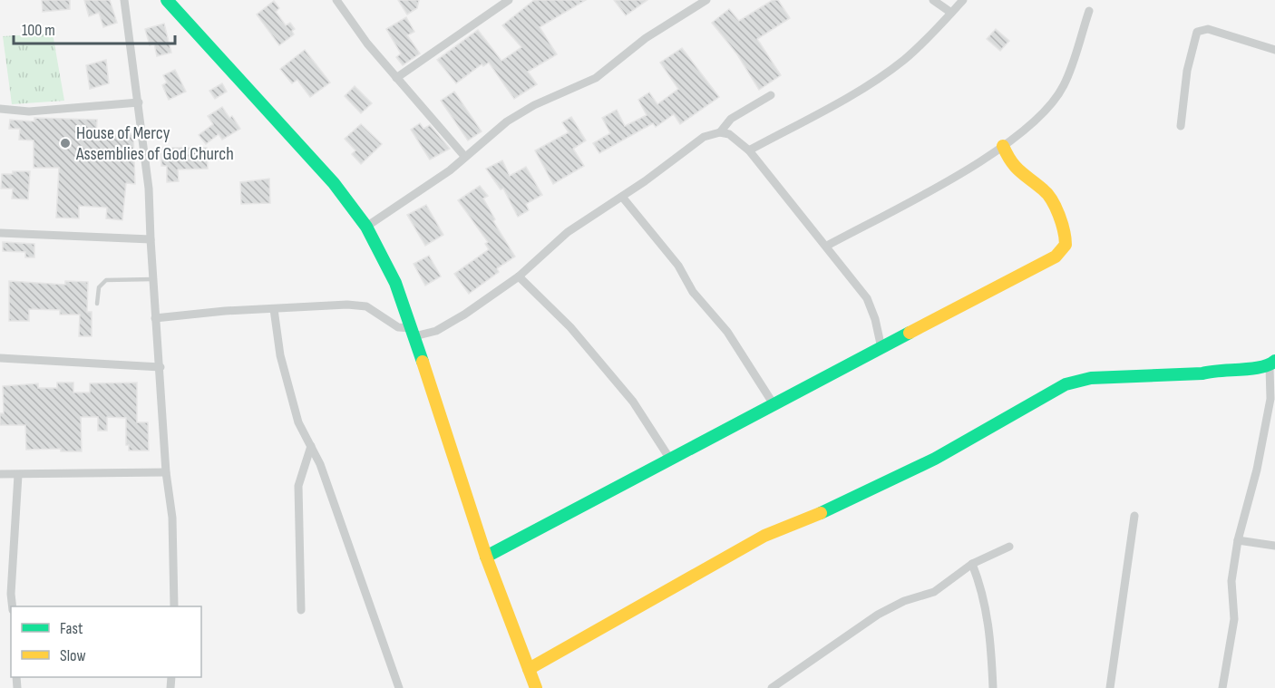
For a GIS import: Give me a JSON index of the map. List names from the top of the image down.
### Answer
{
  "places": ["House of Mercy Assemblies of God Church"],
  "legend": ["Fast", "Slow"],
  "scale_bar": "100 m"
}
